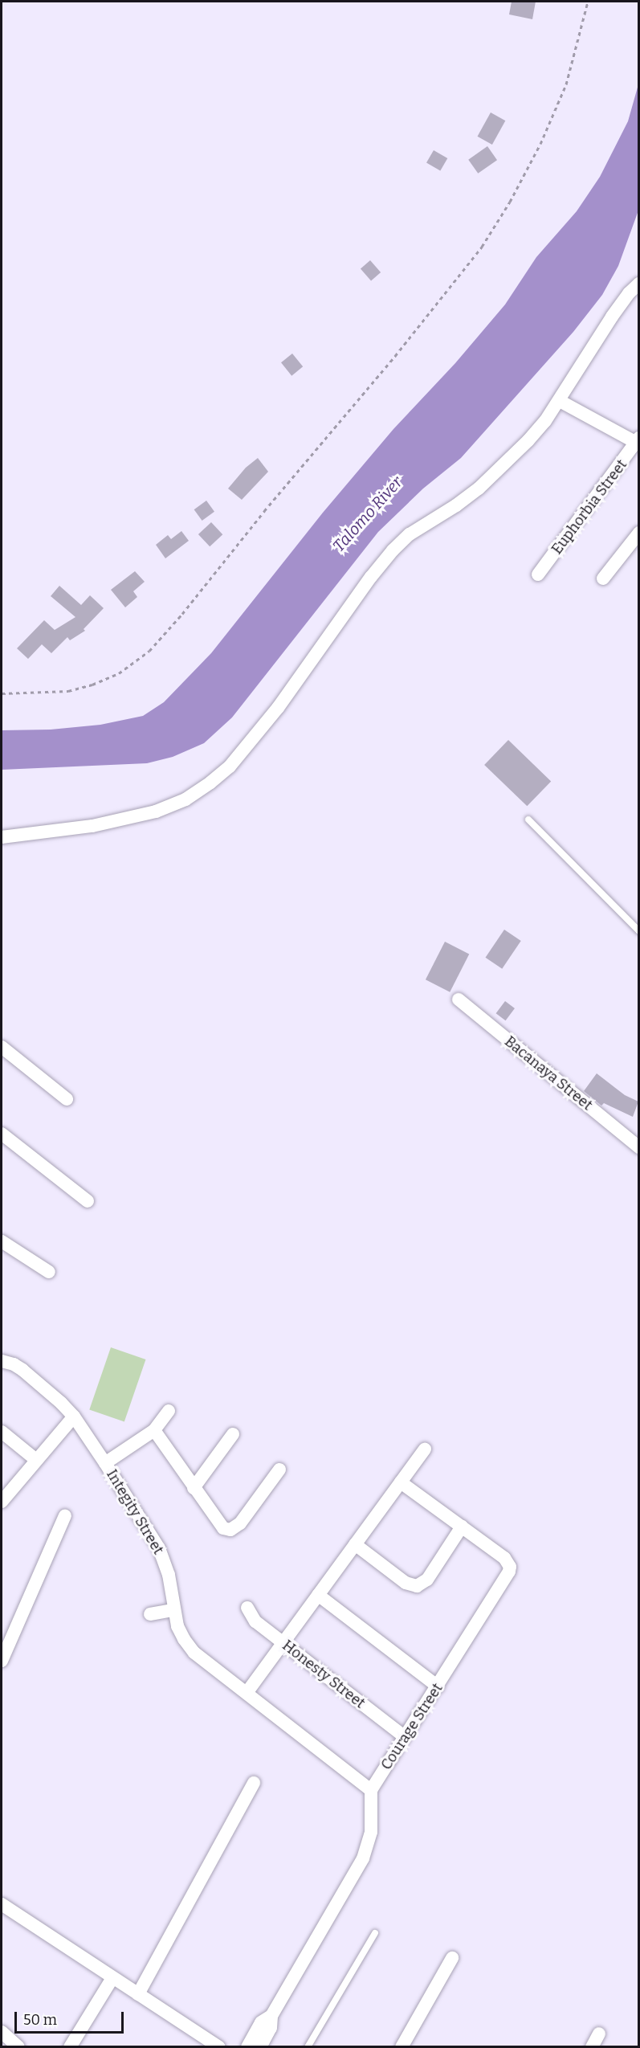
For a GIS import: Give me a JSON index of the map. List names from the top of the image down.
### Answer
{
  "streets": {
    "street": [
      "Euphorbia Street",
      "Bacanaya Street",
      "Integity Street",
      "Honesty Street",
      "Courage Street"
    ]
  },
  "crossings": [
    ["Integity Street", "Courage Street"],
    ["Honesty Street", "Courage Street"]
  ],
  "water": ["Talomo River"],
  "scale_bar": "50 m"
}
